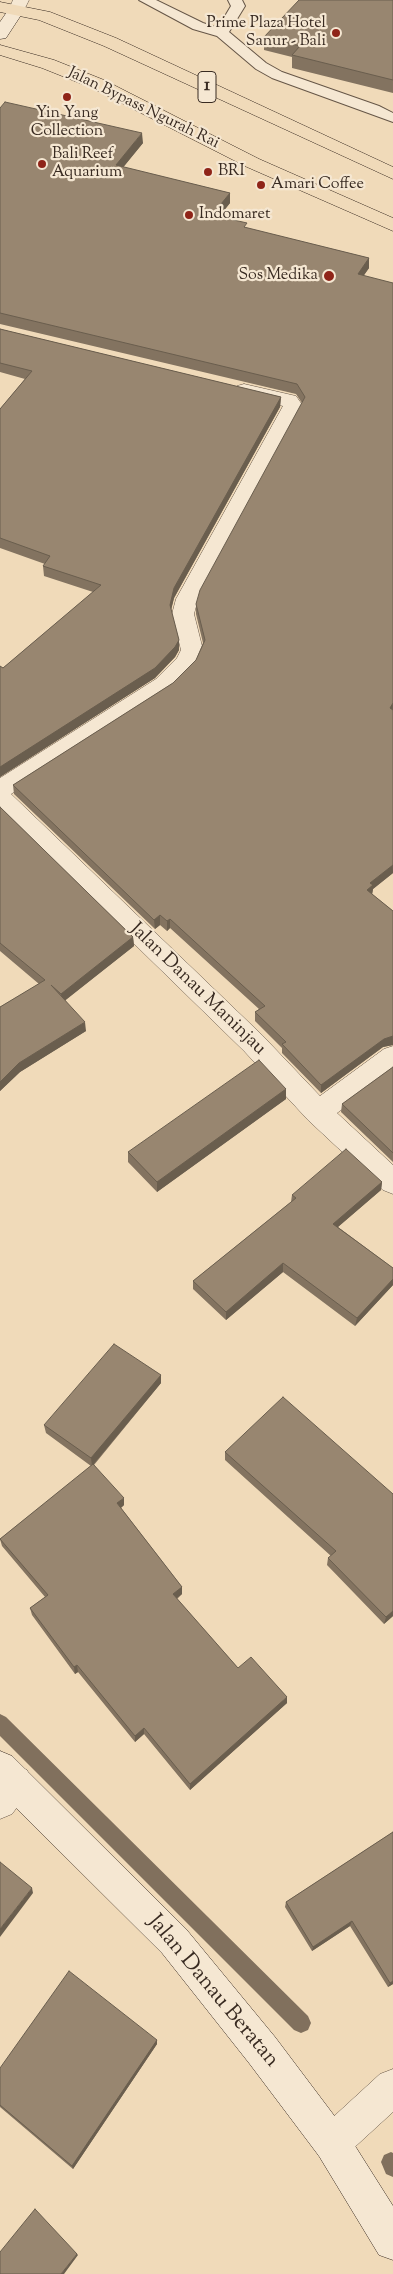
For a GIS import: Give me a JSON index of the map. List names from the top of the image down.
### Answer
{
  "streets": {
    "highway": ["1", "Jalan Bypass Ngurah Rai"],
    "street": ["Jalan Danau Maninjau", "Jalan Danau Beratan"]
  },
  "places": [
    "Prime Plaza Hotel Sanur - Bali",
    "Yin Yang Collection",
    "Bali Reef Aquarium",
    "BRI",
    "Amari Coffee",
    "Indomaret",
    "Sos Medika"
  ]
}
